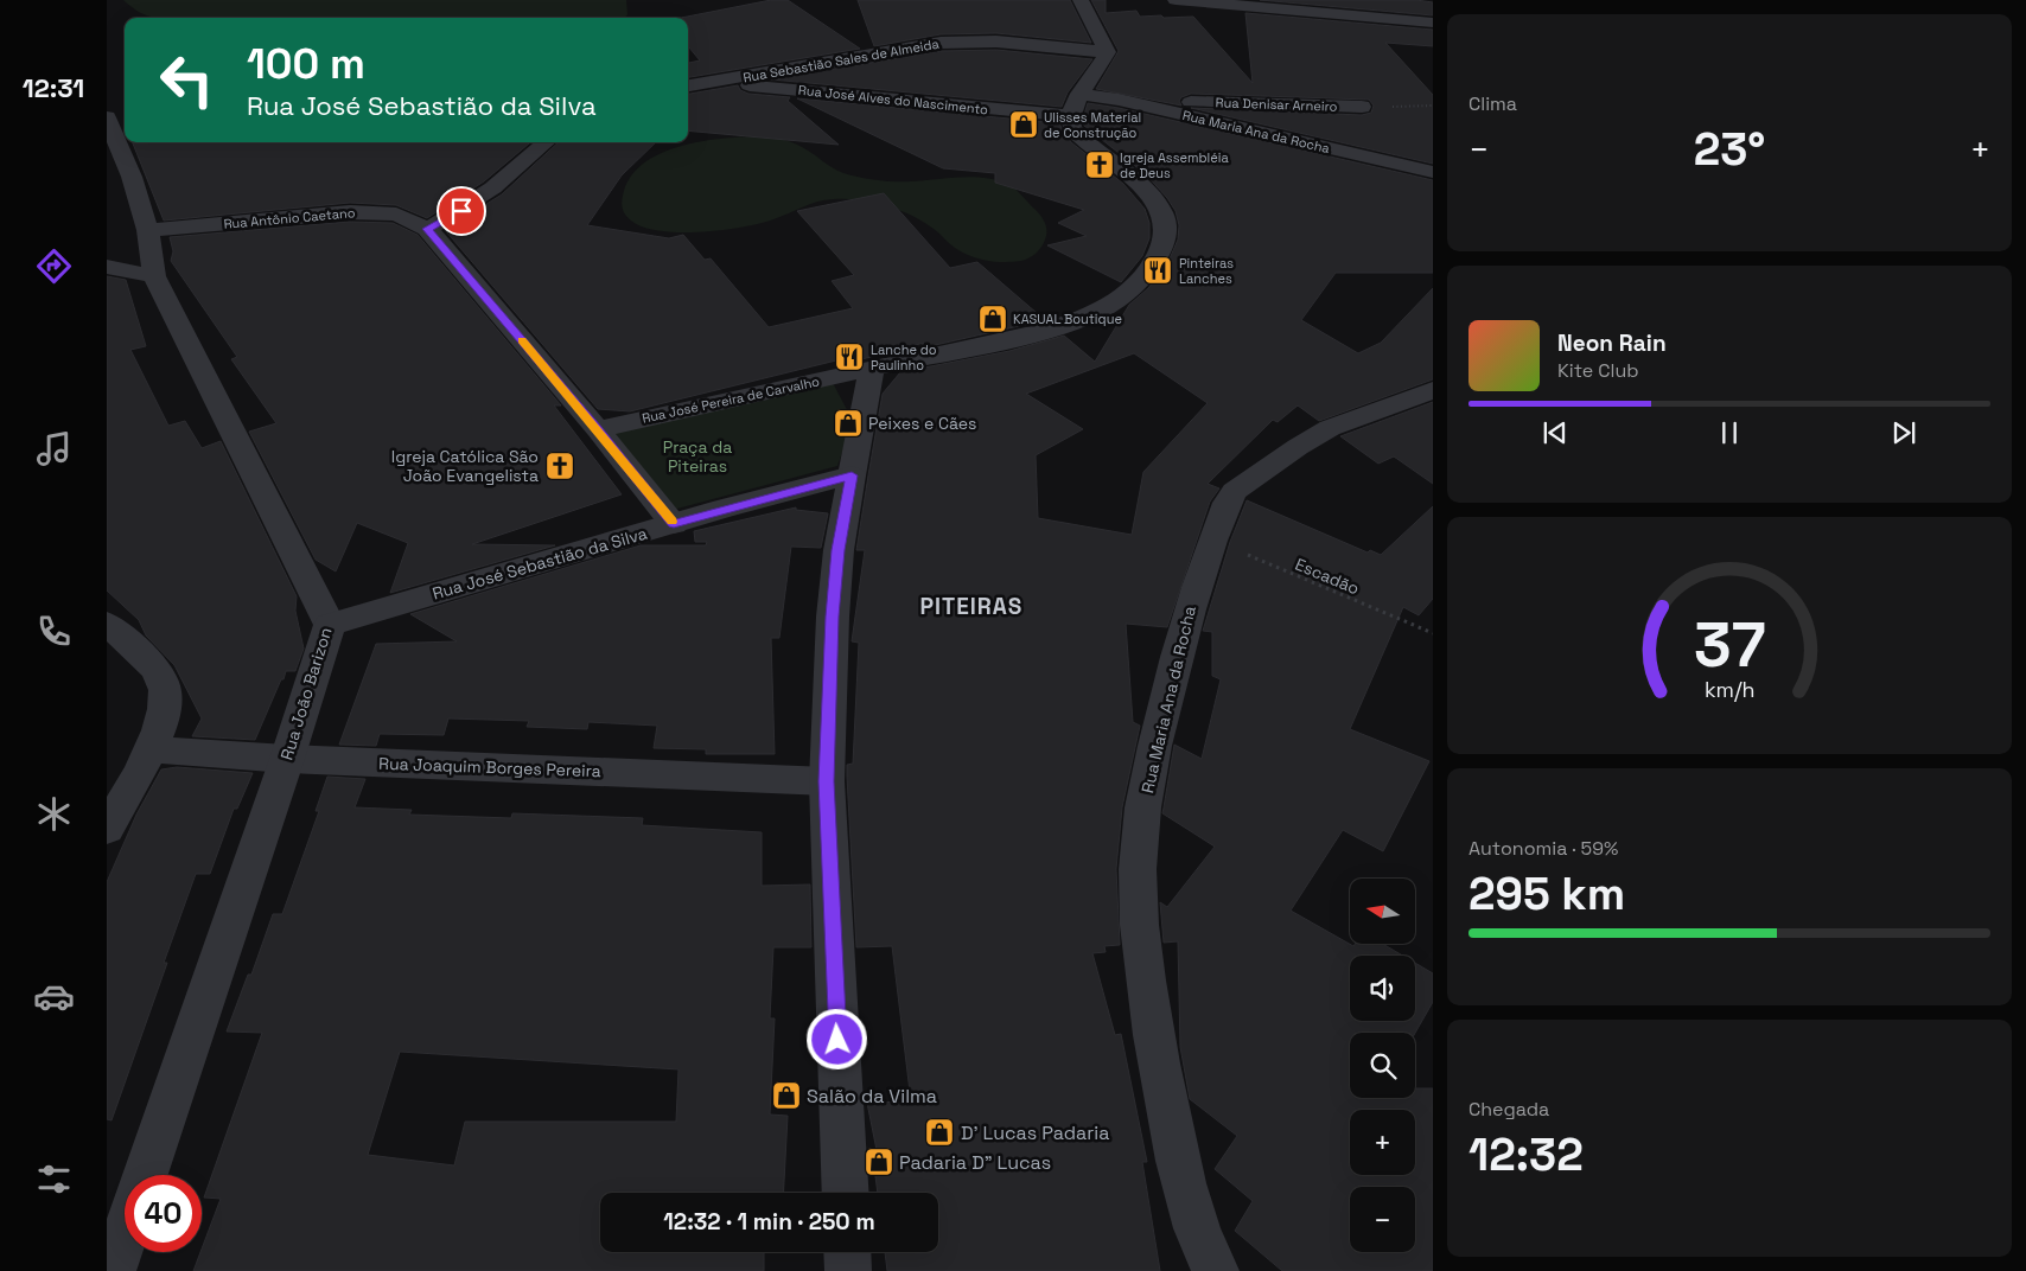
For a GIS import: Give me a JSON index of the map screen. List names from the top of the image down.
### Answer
{
  "streets": {
    "street": [
      "Rua Sebastião Sales de Almeida",
      "Rua José Alves do Nascimento",
      "Rua Denisar Arneiro",
      "Rua Maria Ana da Rocha",
      "Rua Antônio Caetano",
      "Rua José Pereira de Carvalho",
      "Rua José Sebastião da Silva",
      "Rua João Barizon",
      "Rua Joaquim Borges Pereira"
    ],
    "path": ["Escadão"]
  },
  "crossings": [
    ["Rua Sebastião Sales de Almeida", "Rua José Alves do Nascimento"],
    ["Rua José Alves do Nascimento", "Rua José Pereira de Carvalho"],
    ["Rua Denisar Arneiro", "Rua Maria Ana da Rocha"],
    ["Rua Maria Ana da Rocha", "Escadão"],
    ["Rua Antônio Caetano", "Rua João Barizon"],
    ["Rua José Sebastião da Silva", "Rua João Barizon"],
    ["Rua João Barizon", "Rua Joaquim Borges Pereira"]
  ],
  "districts": ["PITEIRAS"],
  "parks": ["Praça da Piteiras"],
  "places": {
    "shop": [
      "Ulisses Material de Construção",
      "KASUAL Boutique",
      "Peixes e Cães",
      "Salão da Vilma",
      "D' Lucas Padaria",
      "Padaria D\" Lucas"
    ],
    "church": ["Igreja Assembléia de Deus", "Igreja Católica São João Evangelista"],
    "restaurant": ["Pinteiras Lanches", "Lanche do Paulinho"]
  },
  "north": "left",
  "page": {
    "tabs": "12:31",
    "tile": [
      "Clima",
      ["Autonomia · 59%", "295 km"],
      ["Chegada", "12:32"]
    ],
    "turn": ["100 m", "Rua José Sebastião da Silva"],
    "heat": ["−", "23°", "+"],
    "song": ["Neon Rain", "Kite Club"],
    "map_buttons": ["+", "−"],
    "limit": "40",
    "trip": "12:32 · 1 min · 250 m",
    "gauge": ["37", "km/h"]
  }
}
